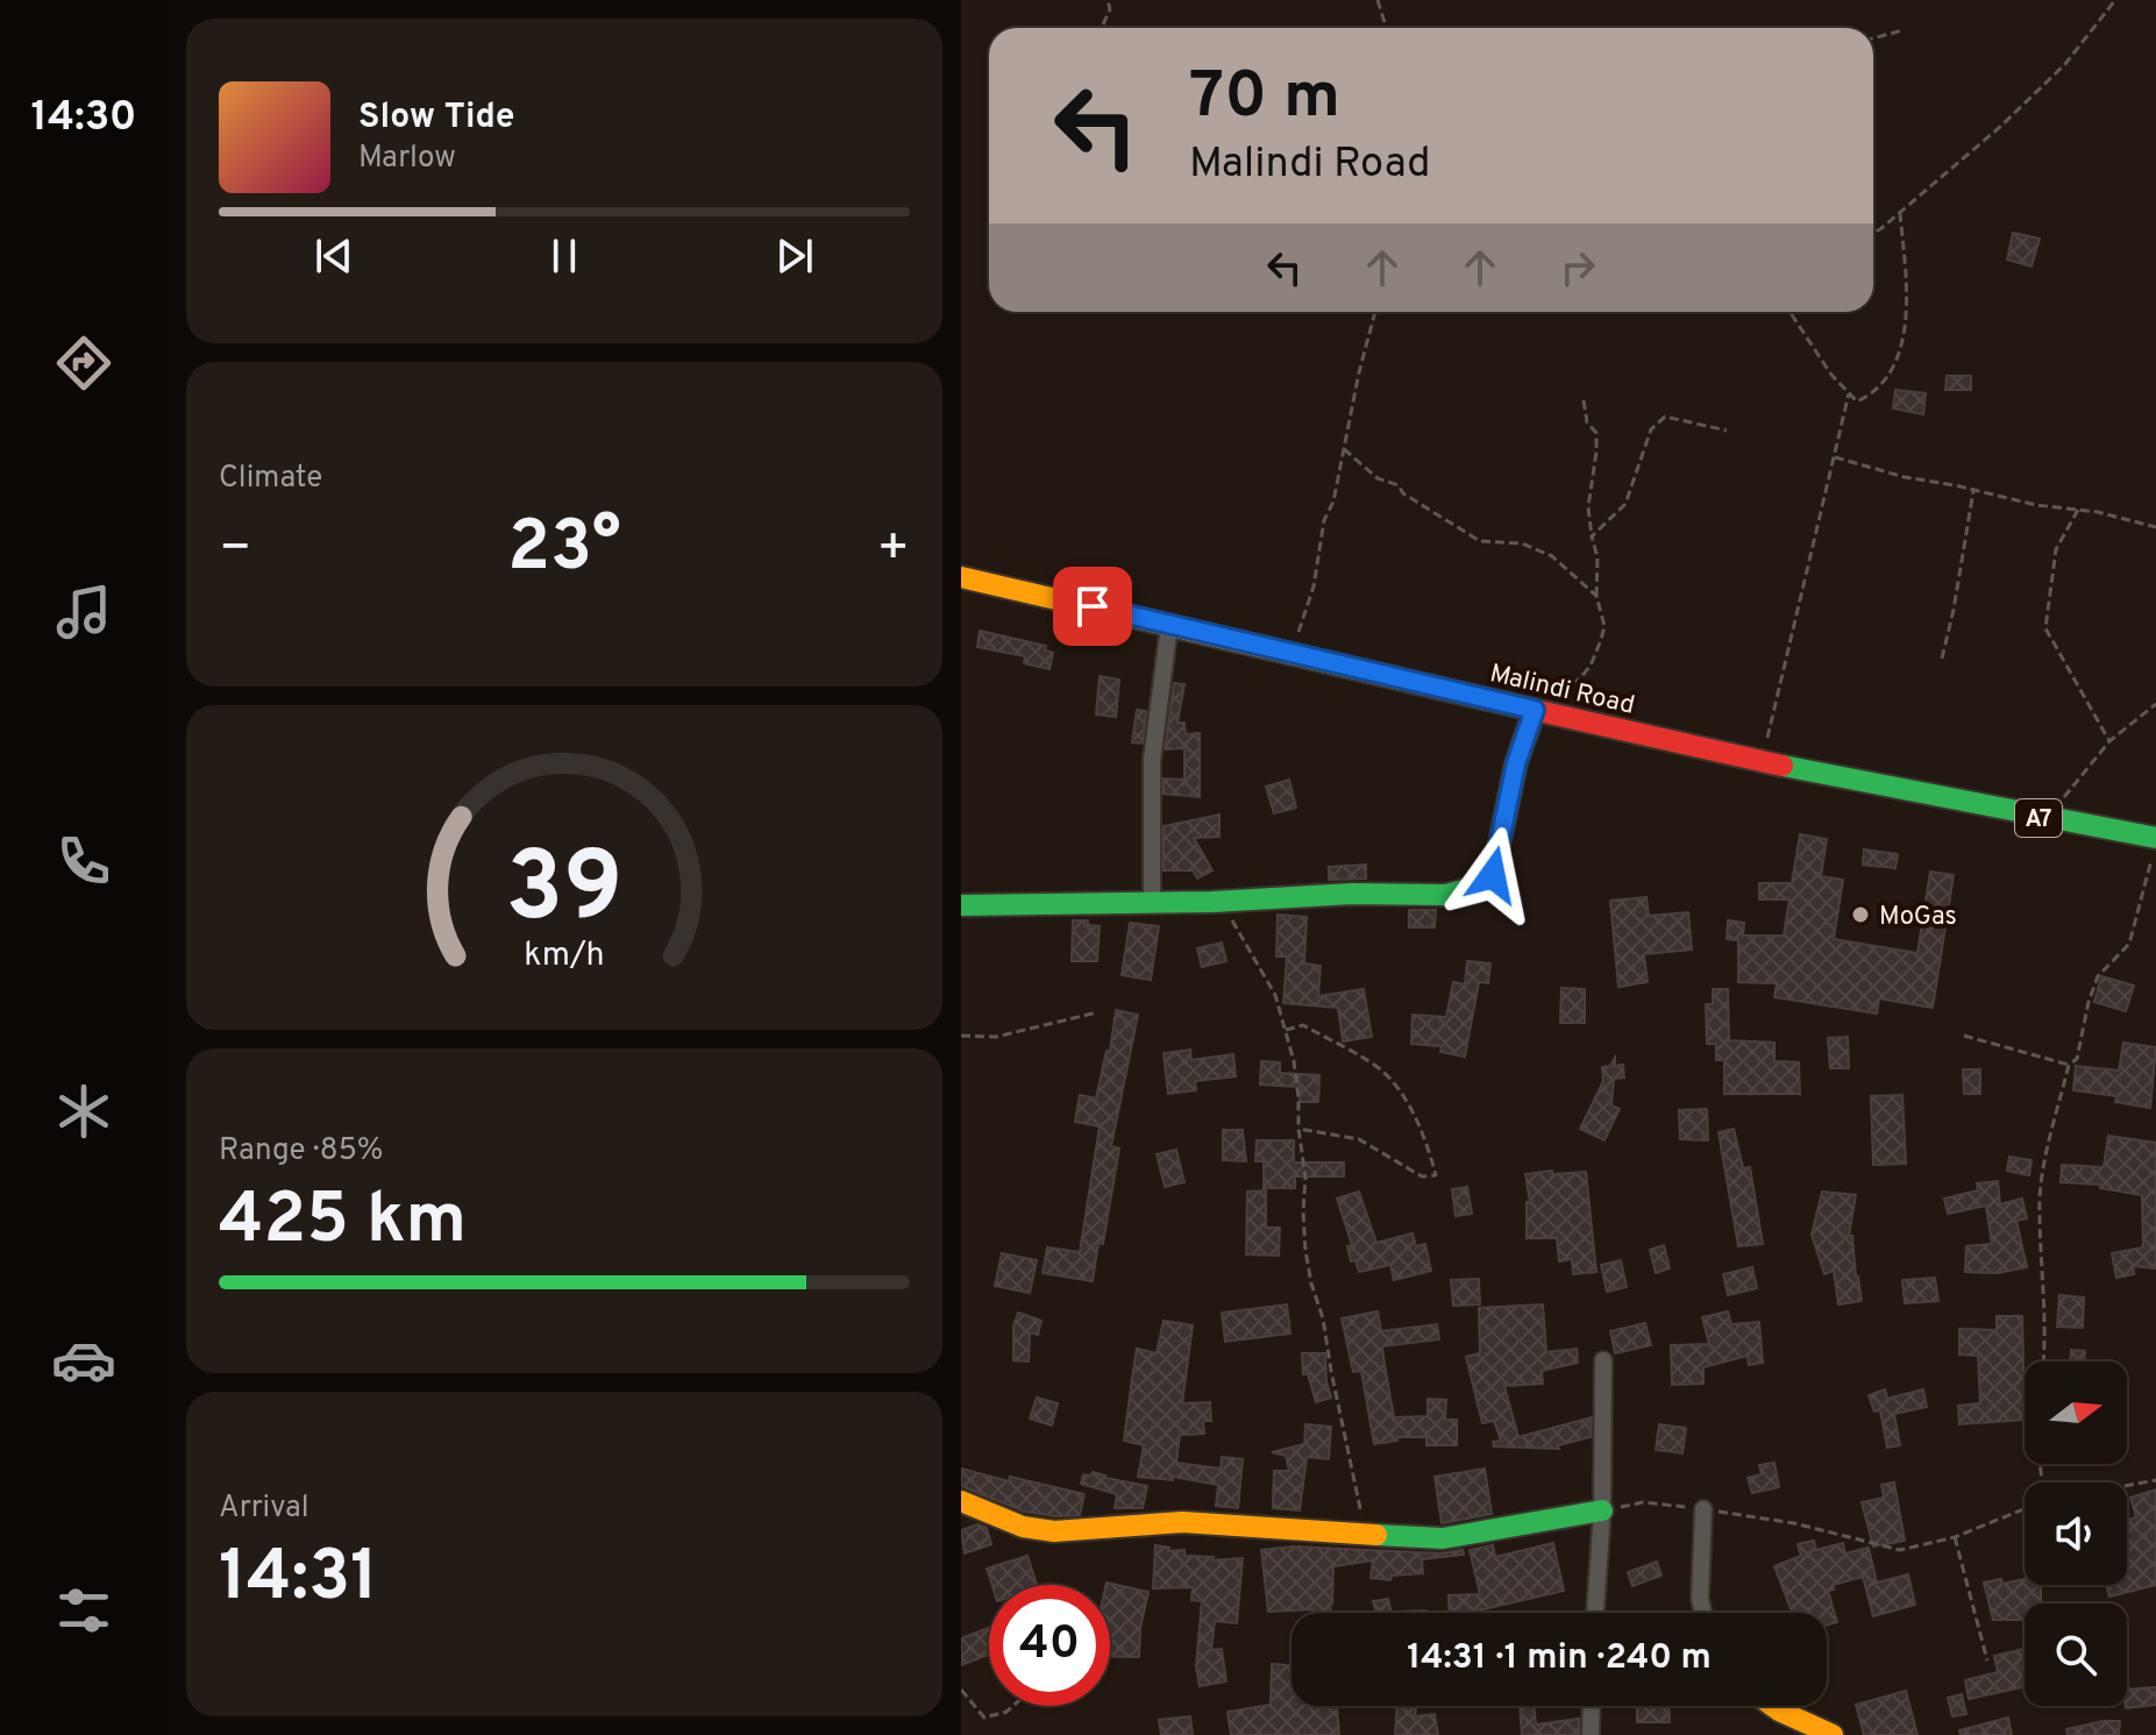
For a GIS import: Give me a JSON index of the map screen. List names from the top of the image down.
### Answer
{
  "streets": {
    "main road": ["Malindi Road", "A7"]
  },
  "places": ["MoGas"],
  "north": "right",
  "page": {
    "tabs": "14:30",
    "turn": ["70 m", "Malindi Road"],
    "song": ["Slow Tide", "Marlow"],
    "tile": [
      "Climate",
      ["Range · 85%", "425 km"],
      ["Arrival", "14:31"]
    ],
    "heat": ["−", "23°", "+"],
    "limit": "40",
    "trip": "14:31 · 1 min · 240 m",
    "gauge": ["39", "km/h"]
  }
}
